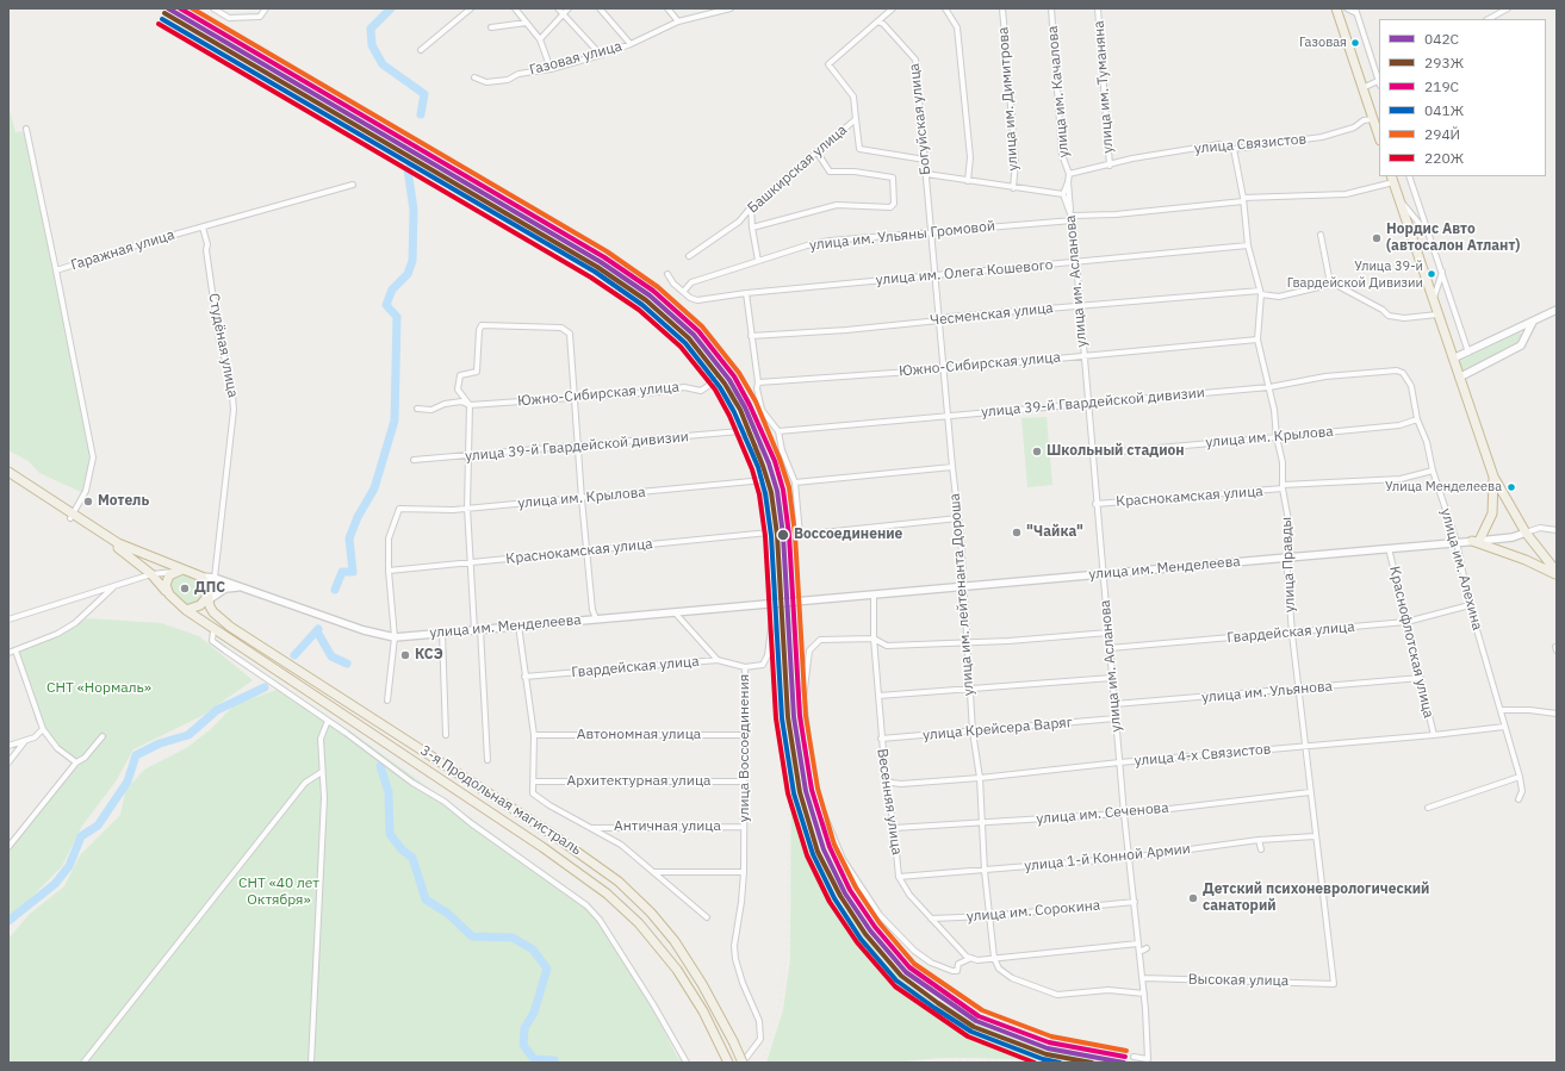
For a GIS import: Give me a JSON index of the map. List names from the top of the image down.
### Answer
{
  "streets": {
    "highway": ["3-я Продольная магистраль"],
    "main road": ["улица им. Менделеева"],
    "street": [
      "Газовая улица",
      "улица им. Туманяна",
      "улица им. Качалова",
      "улица им. Димитрова",
      "Богуйская улица",
      "улица Связистов",
      "Башкирская улица",
      "улица им. Ульяны Громовой",
      "Гаражная улица",
      "улица им. Олега Кошевого",
      "улица им. Асланова",
      "Чесменская улица",
      "Студёная улица",
      "Южно-Сибирская улица",
      "улица 39-й Гвардейской дивизии",
      "улица им. Крылова",
      "Краснокамская улица",
      "улица Правды",
      "улица им. Алехина",
      "улица им. лейтенанта Дороша",
      "Гвардейская улица",
      "Краснофлотская улица",
      "улица им. Ульянова",
      "улица Крейсера Варяг",
      "Автономная улица",
      "улица Воссоединения",
      "улица 4-х Связистов",
      "Архитектурная улица",
      "Весенняя улица",
      "улица им. Сеченова",
      "Античная улица",
      "улица 1-й Конной Армии",
      "улица им. Сорокина",
      "Высокая улица"
    ]
  },
  "crossings": [
    ["улица им. Туманяна", "улица Связистов"],
    ["улица им. Качалова", "улица Связистов"],
    ["улица им. Качалова", "улица им. Асланова"],
    ["Богуйская улица", "Башкирская улица"],
    ["Богуйская улица", "улица им. Ульяны Громовой"],
    ["Богуйская улица", "улица им. лейтенанта Дороша"],
    ["улица Связистов", "улица им. Асланова"],
    ["улица Связистов", "улица Правды"],
    ["улица им. Ульяны Громовой", "улица им. Олега Кошевого"],
    ["улица им. Ульяны Громовой", "улица им. Асланова"],
    ["улица им. Ульяны Громовой", "улица Правды"],
    ["улица им. Ульяны Громовой", "улица им. лейтенанта Дороша"],
    ["Гаражная улица", "Студёная улица"],
    ["Гаражная улица", "3-я Продольная магистраль"],
    ["улица им. Олега Кошевого", "улица им. Асланова"],
    ["улица им. Олега Кошевого", "улица Правды"],
    ["улица им. Олега Кошевого", "улица им. лейтенанта Дороша"],
    ["улица им. Асланова", "Чесменская улица"],
    ["улица им. Асланова", "Южно-Сибирская улица"],
    ["улица им. Асланова", "улица 39-й Гвардейской дивизии"],
    ["улица им. Асланова", "улица им. Крылова"],
    ["улица им. Асланова", "Краснокамская улица"],
    ["улица им. Асланова", "улица им. Менделеева"],
    ["улица им. Асланова", "Гвардейская улица"],
    ["улица им. Асланова", "улица им. Ульянова"],
    ["улица им. Асланова", "улица Крейсера Варяг"],
    ["улица им. Асланова", "улица 4-х Связистов"],
    ["улица им. Асланова", "улица им. Сеченова"],
    ["улица им. Асланова", "улица 1-й Конной Армии"],
    ["улица им. Асланова", "улица им. Сорокина"],
    ["улица им. Асланова", "Высокая улица"],
    ["Чесменская улица", "улица Правды"],
    ["Чесменская улица", "улица им. лейтенанта Дороша"],
    ["Южно-Сибирская улица", "улица 39-й Гвардейской дивизии"],
    ["Южно-Сибирская улица", "улица Правды"],
    ["Южно-Сибирская улица", "улица им. лейтенанта Дороша"],
    ["Южно-Сибирская улица", "улица Воссоединения"],
    ["улица 39-й Гвардейской дивизии", "улица Правды"],
    ["улица 39-й Гвардейской дивизии", "улица им. Алехина"],
    ["улица 39-й Гвардейской дивизии", "улица им. лейтенанта Дороша"],
    ["улица 39-й Гвардейской дивизии", "улица Воссоединения"],
    ["улица им. Крылова", "Краснокамская улица"],
    ["улица им. Крылова", "улица Правды"],
    ["улица им. Крылова", "улица им. Алехина"],
    ["улица им. Крылова", "улица Воссоединения"],
    ["Краснокамская улица", "улица Правды"],
    ["Краснокамская улица", "улица им. Алехина"],
    ["Краснокамская улица", "улица Воссоединения"],
    ["улица Правды", "улица им. Менделеева"],
    ["улица Правды", "Гвардейская улица"],
    ["улица Правды", "улица им. Ульянова"],
    ["улица Правды", "улица 4-х Связистов"],
    ["улица Правды", "улица им. Сеченова"],
    ["улица Правды", "улица 1-й Конной Армии"],
    ["улица Правды", "Высокая улица"],
    ["улица им. Менделеева", "улица им. Алехина"],
    ["улица им. Менделеева", "улица им. лейтенанта Дороша"],
    ["улица им. Менделеева", "Краснофлотская улица"],
    ["улица им. Менделеева", "улица Воссоединения"],
    ["улица им. Менделеева", "Весенняя улица"],
    ["улица им. Алехина", "Гвардейская улица"],
    ["улица им. лейтенанта Дороша", "улица Крейсера Варяг"],
    ["улица им. лейтенанта Дороша", "улица 4-х Связистов"],
    ["улица им. лейтенанта Дороша", "улица им. Сеченова"],
    ["улица им. лейтенанта Дороша", "улица 1-й Конной Армии"],
    ["улица им. лейтенанта Дороша", "улица им. Сорокина"],
    ["Гвардейская улица", "Краснофлотская улица"],
    ["Гвардейская улица", "улица Воссоединения"],
    ["Краснофлотская улица", "улица им. Ульянова"],
    ["Краснофлотская улица", "улица 4-х Связистов"],
    ["улица Крейсера Варяг", "Весенняя улица"],
    ["Автономная улица", "улица Воссоединения"],
    ["улица Воссоединения", "Архитектурная улица"],
    ["улица Воссоединения", "3-я Продольная магистраль"],
    ["улица Воссоединения", "Античная улица"],
    ["улица 4-х Связистов", "Весенняя улица"],
    ["Весенняя улица", "улица им. Сеченова"],
    ["Весенняя улица", "улица 1-й Конной Армии"],
    ["Весенняя улица", "улица им. Сорокина"]
  ],
  "parks": ["СНТ «Нормаль»", "СНТ «40 лет Октября»"],
  "places": [
    "Газовая",
    "Нордис Авто (автосалон Атлант)",
    "Улица 39-й Гвардейской Дивизии",
    "Школьный стадион",
    "Улица Менделеева",
    "Мотель",
    "\"Чайка\"",
    "Воссоединение",
    "ДПС",
    "КСЭ",
    "Детский психоневрологический санаторий"
  ],
  "lines": [
    "transit line 042С",
    "transit line 219С",
    "transit line 294Й",
    "transit line 293Ж",
    "transit line 041Ж",
    "transit line 220Ж"
  ],
  "legend": [
    "042С",
    "293Ж",
    "219С",
    "041Ж",
    "294Й",
    "220Ж"
  ]
}
